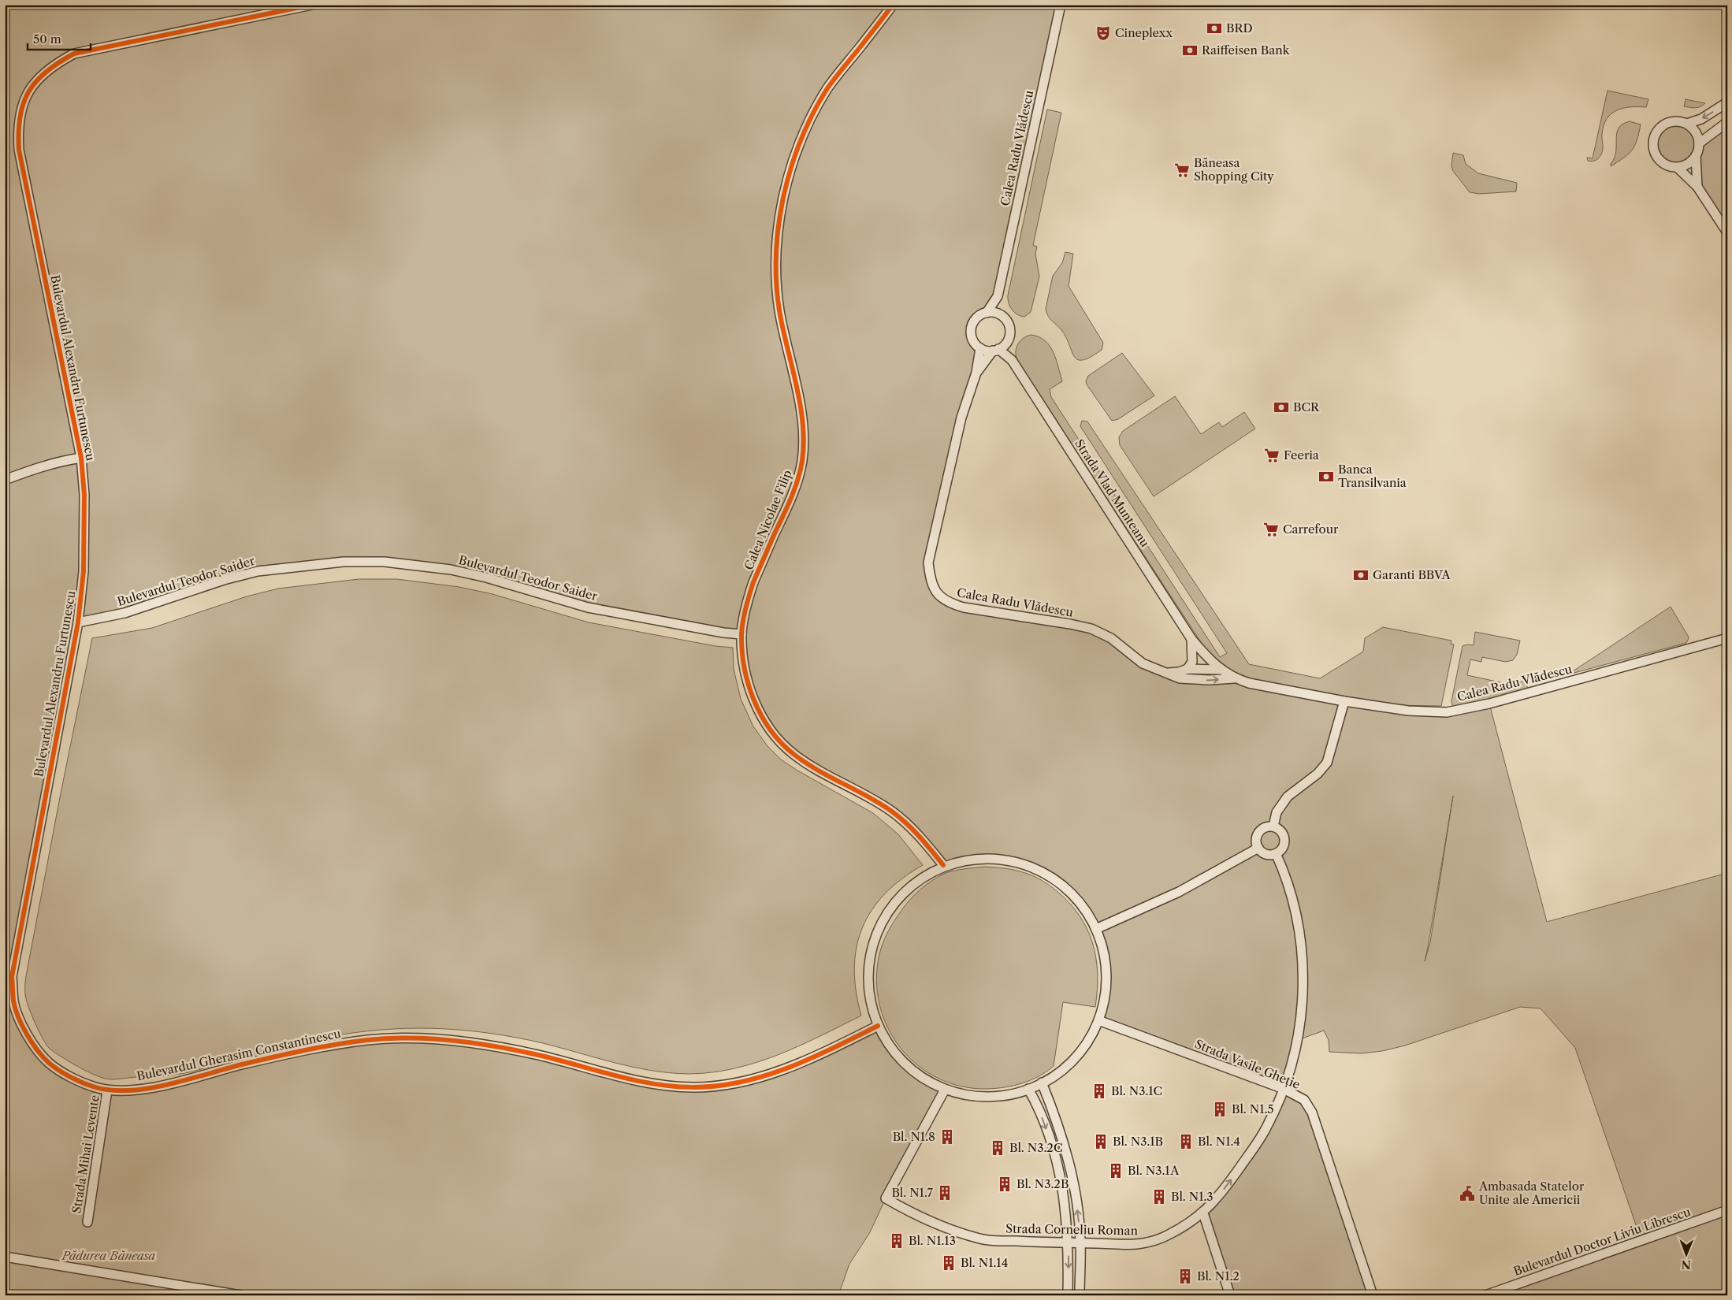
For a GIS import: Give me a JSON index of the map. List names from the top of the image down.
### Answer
{
  "streets": {
    "street": [
      "Calea Radu Vlădescu",
      "Bulevardul Alexandru Furtunescu",
      "Strada Vlad Munteanu",
      "Calea Nicolae Filip",
      "Bulevardul Teodor Saider",
      "Bulevardul Gherasim Constantinescu",
      "Strada Vasile Gheție",
      "Strada Mihai Levente",
      "Strada Corneliu Roman",
      "Bulevardul Doctor Liviu Librescu"
    ]
  },
  "crossings": [
    ["Calea Radu Vlădescu", "Strada Vlad Munteanu"],
    ["Bulevardul Alexandru Furtunescu", "Bulevardul Teodor Saider"],
    ["Bulevardul Alexandru Furtunescu", "Bulevardul Gherasim Constantinescu"],
    ["Bulevardul Alexandru Furtunescu", "Strada Mihai Levente"],
    ["Calea Nicolae Filip", "Bulevardul Teodor Saider"],
    ["Bulevardul Gherasim Constantinescu", "Strada Mihai Levente"],
    ["Strada Vasile Gheție", "Strada Corneliu Roman"]
  ],
  "parks": ["Pădurea Băneasa"],
  "places": {
    "bank": [
      "BRD",
      "Raiffeisen Bank",
      "BCR",
      "Banca Transilvania",
      "Garanti BBVA"
    ],
    "theatre": ["Cineplexx"],
    "supermarket": ["Băneasa Shopping City", "Feeria", "Carrefour"],
    "building": [
      "Bl. N3.1C",
      "Bl. N1.5",
      "Bl. N1.8",
      "Bl. N3.1B",
      "Bl. N1.4",
      "Bl. N3.2C",
      "Bl. N3.1A",
      "Bl. N3.2B",
      "Bl. N1.7",
      "Bl. N1.3",
      "Bl. N1.13",
      "Bl. N1.14",
      "Bl. N1.2"
    ],
    "public building": ["Ambasada Statelor Unite ale Americii"]
  },
  "scale_bar": "50 m",
  "north": "bottom"
}
